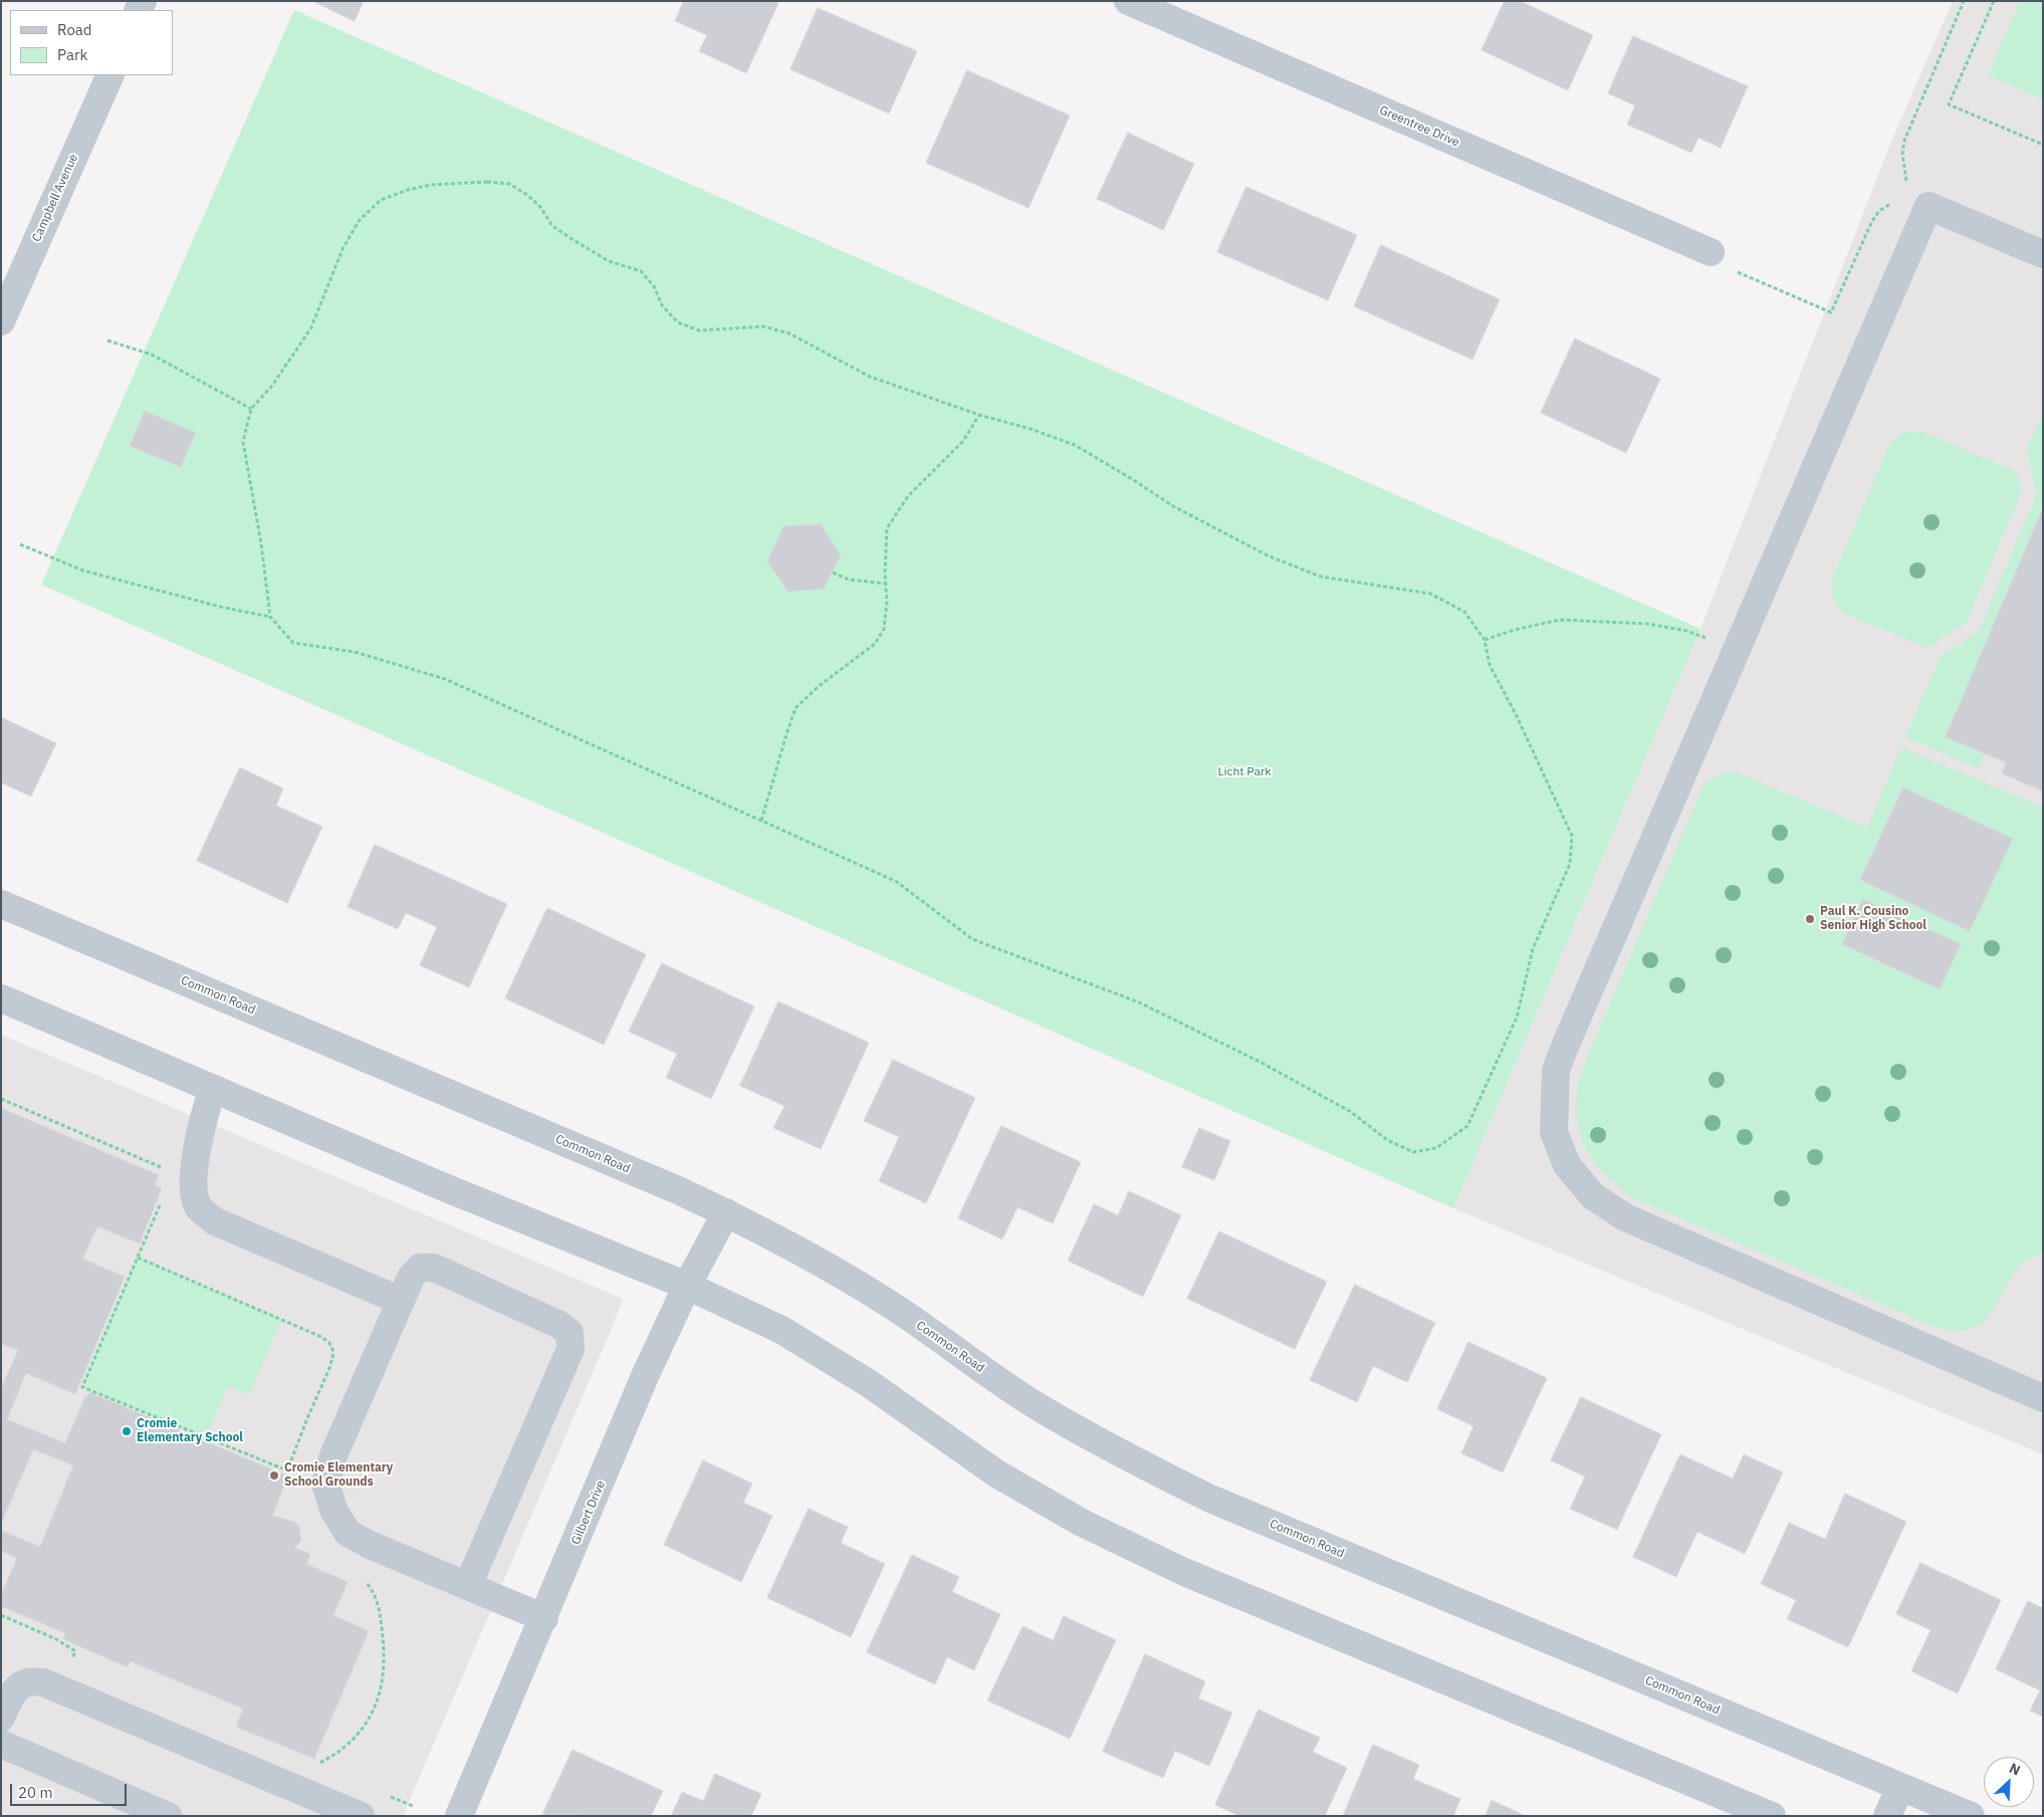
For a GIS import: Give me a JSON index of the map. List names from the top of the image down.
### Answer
{
  "streets": {
    "street": [
      "Greentree Drive",
      "Campbell Avenue",
      "Common Road",
      "Gilbert Drive"
    ]
  },
  "crossings": [
    ["Common Road", "Gilbert Drive"]
  ],
  "parks": ["Licht Park"],
  "places": ["Paul K. Cousino Senior High School", "Cromie Elementary School", "Cromie Elementary School Grounds"],
  "legend": ["Road", "Park"],
  "scale_bar": "20 m",
  "north": "top right"
}
